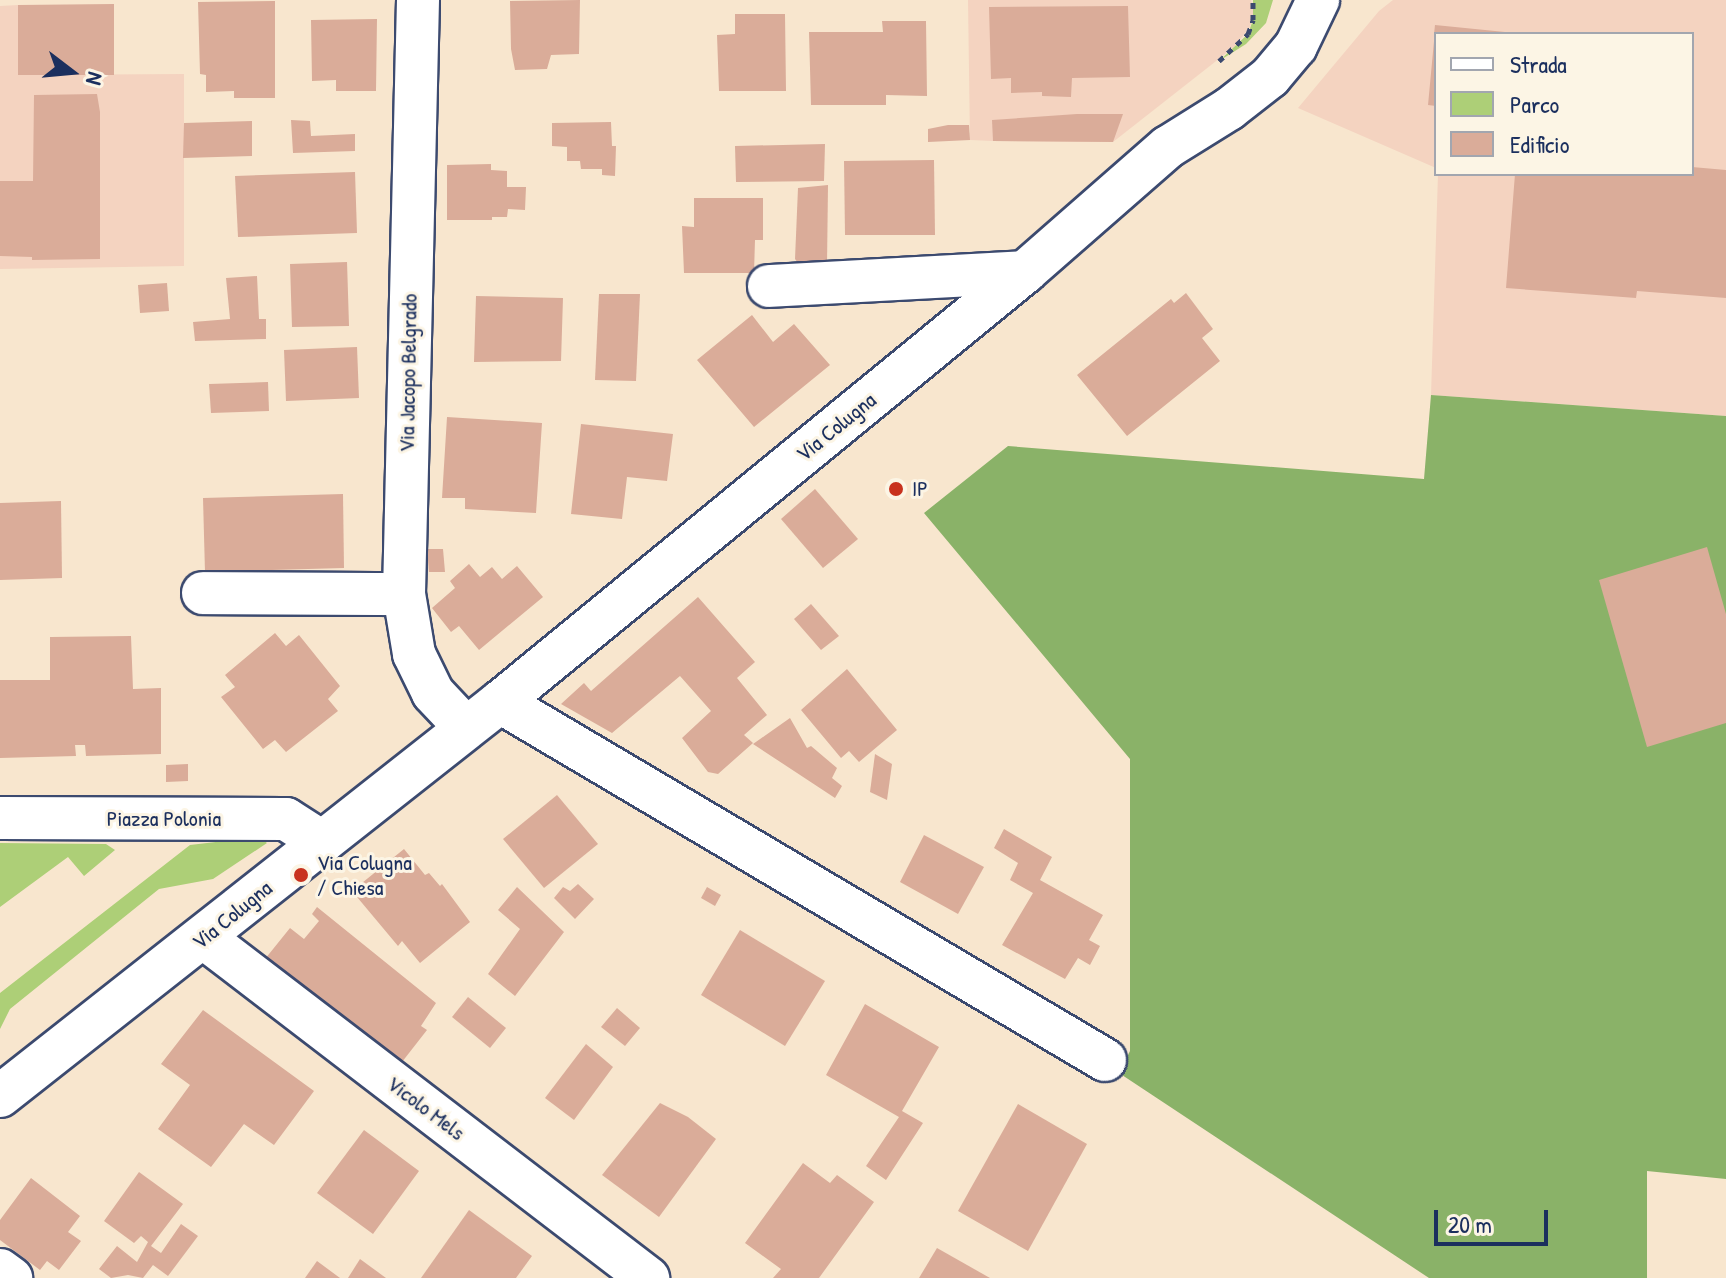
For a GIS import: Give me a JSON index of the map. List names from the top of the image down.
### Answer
{
  "streets": {
    "street": [
      "Via Jacopo Belgrado",
      "Via Colugna",
      "Piazza Polonia",
      "Vicolo Mels"
    ]
  },
  "crossings": [
    ["Via Jacopo Belgrado", "Via Colugna"],
    ["Via Colugna", "Piazza Polonia"],
    ["Via Colugna", "Vicolo Mels"]
  ],
  "places": ["IP", "Via Colugna / Chiesa"],
  "legend": ["Strada", "Parco", "Edificio"],
  "scale_bar": "20 m",
  "north": "right"
}
